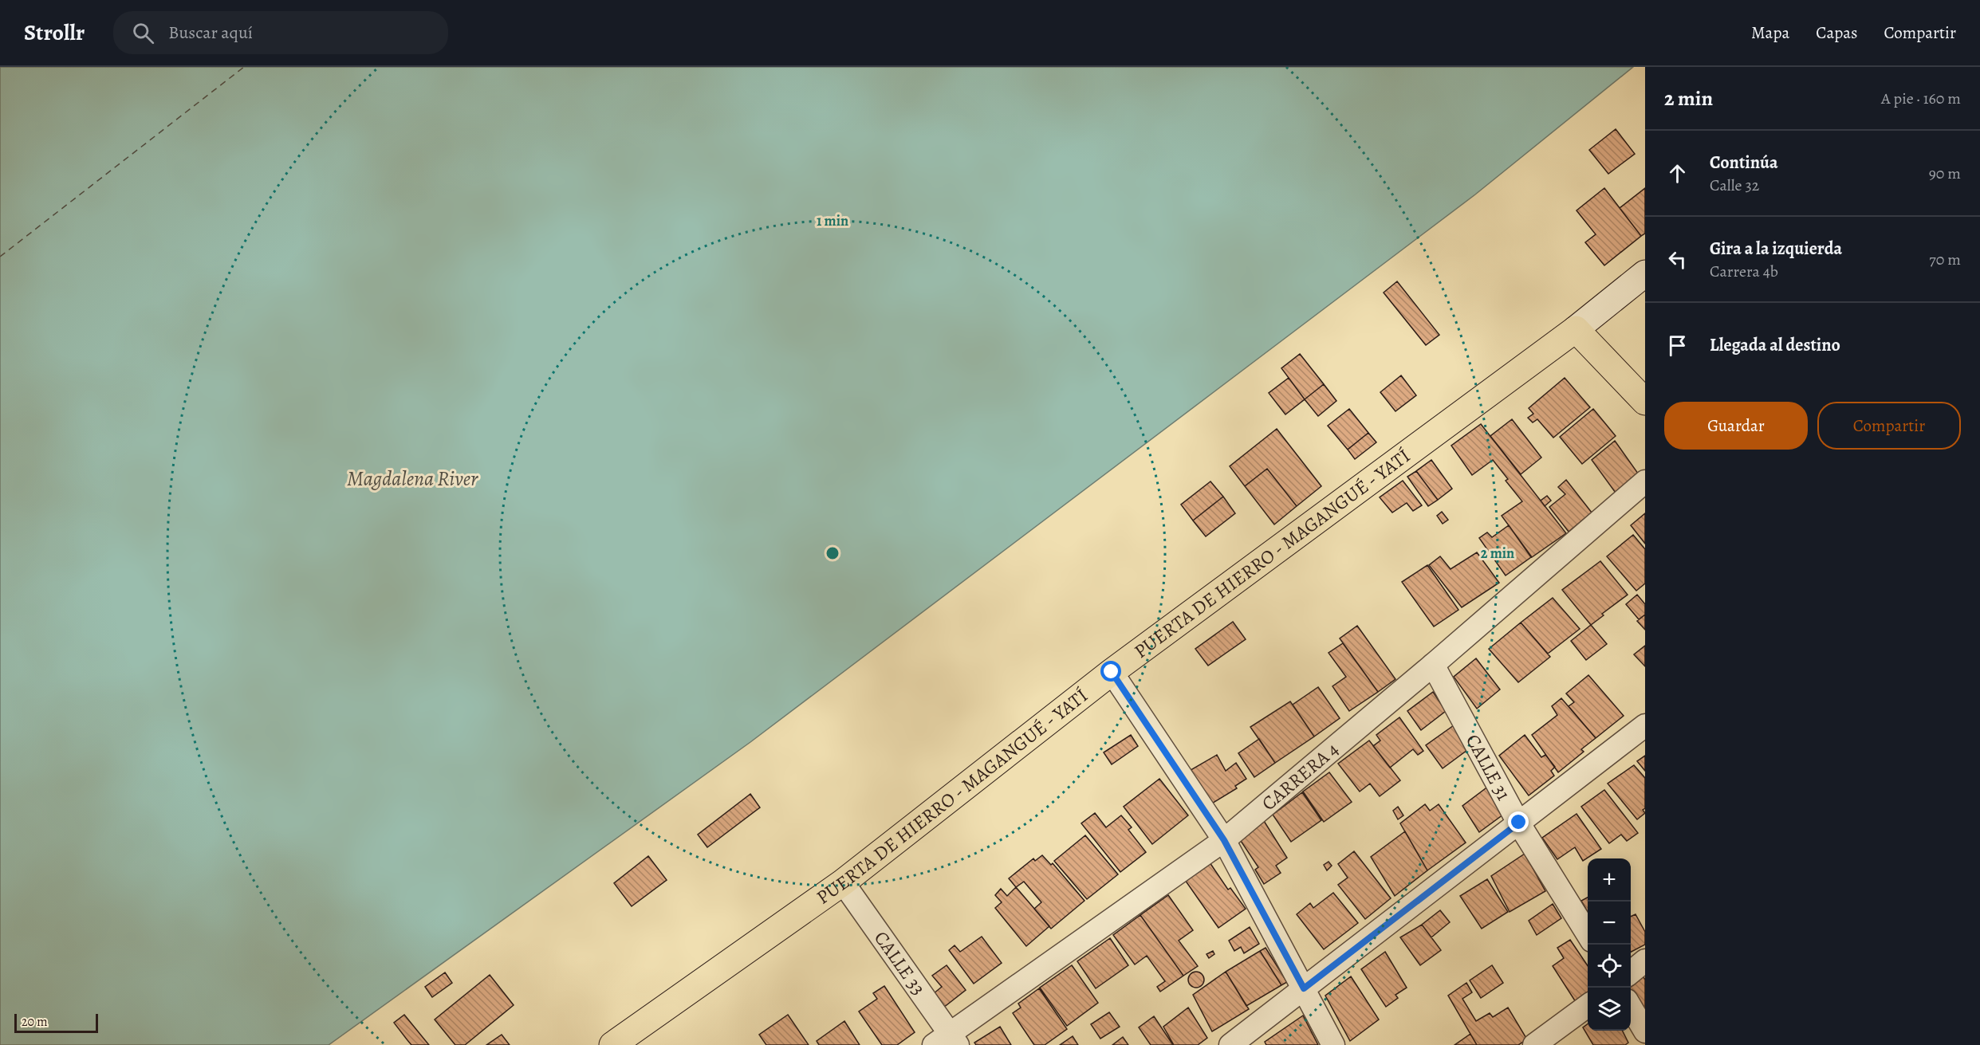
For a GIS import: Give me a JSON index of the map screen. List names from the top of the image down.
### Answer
{
  "streets": {
    "highway": ["PUERTA DE HIERRO - MAGANGUÉ - YATÍ"],
    "street": ["CALLE 31", "CARRERA 4", "CALLE 33"]
  },
  "crossings": [
    ["PUERTA DE HIERRO - MAGANGUÉ - YATÍ", "CALLE 33"],
    ["CALLE 31", "CARRERA 4"],
    ["CARRERA 4", "CALLE 33"]
  ],
  "water": ["Magdalena River"],
  "scale_bar": "20 m",
  "page": {
    "header": "Strollr",
    "search": "Buscar aquí",
    "nav": ["Mapa", "Capas", "Compartir"],
    "heading": ["2 min", "A pie · 160 m"],
    "list": [
      ["Continúa", "Calle 32", "90 m"],
      ["Gira a la izquierda", "Carrera 4b", "70 m"],
      "Llegada al destino"
    ],
    "buttons": ["Guardar", "Compartir"],
    "map_buttons": ["+", "−"],
    "scale": "20 m"
  },
  "rings": ["1 min", "2 min"]
}
